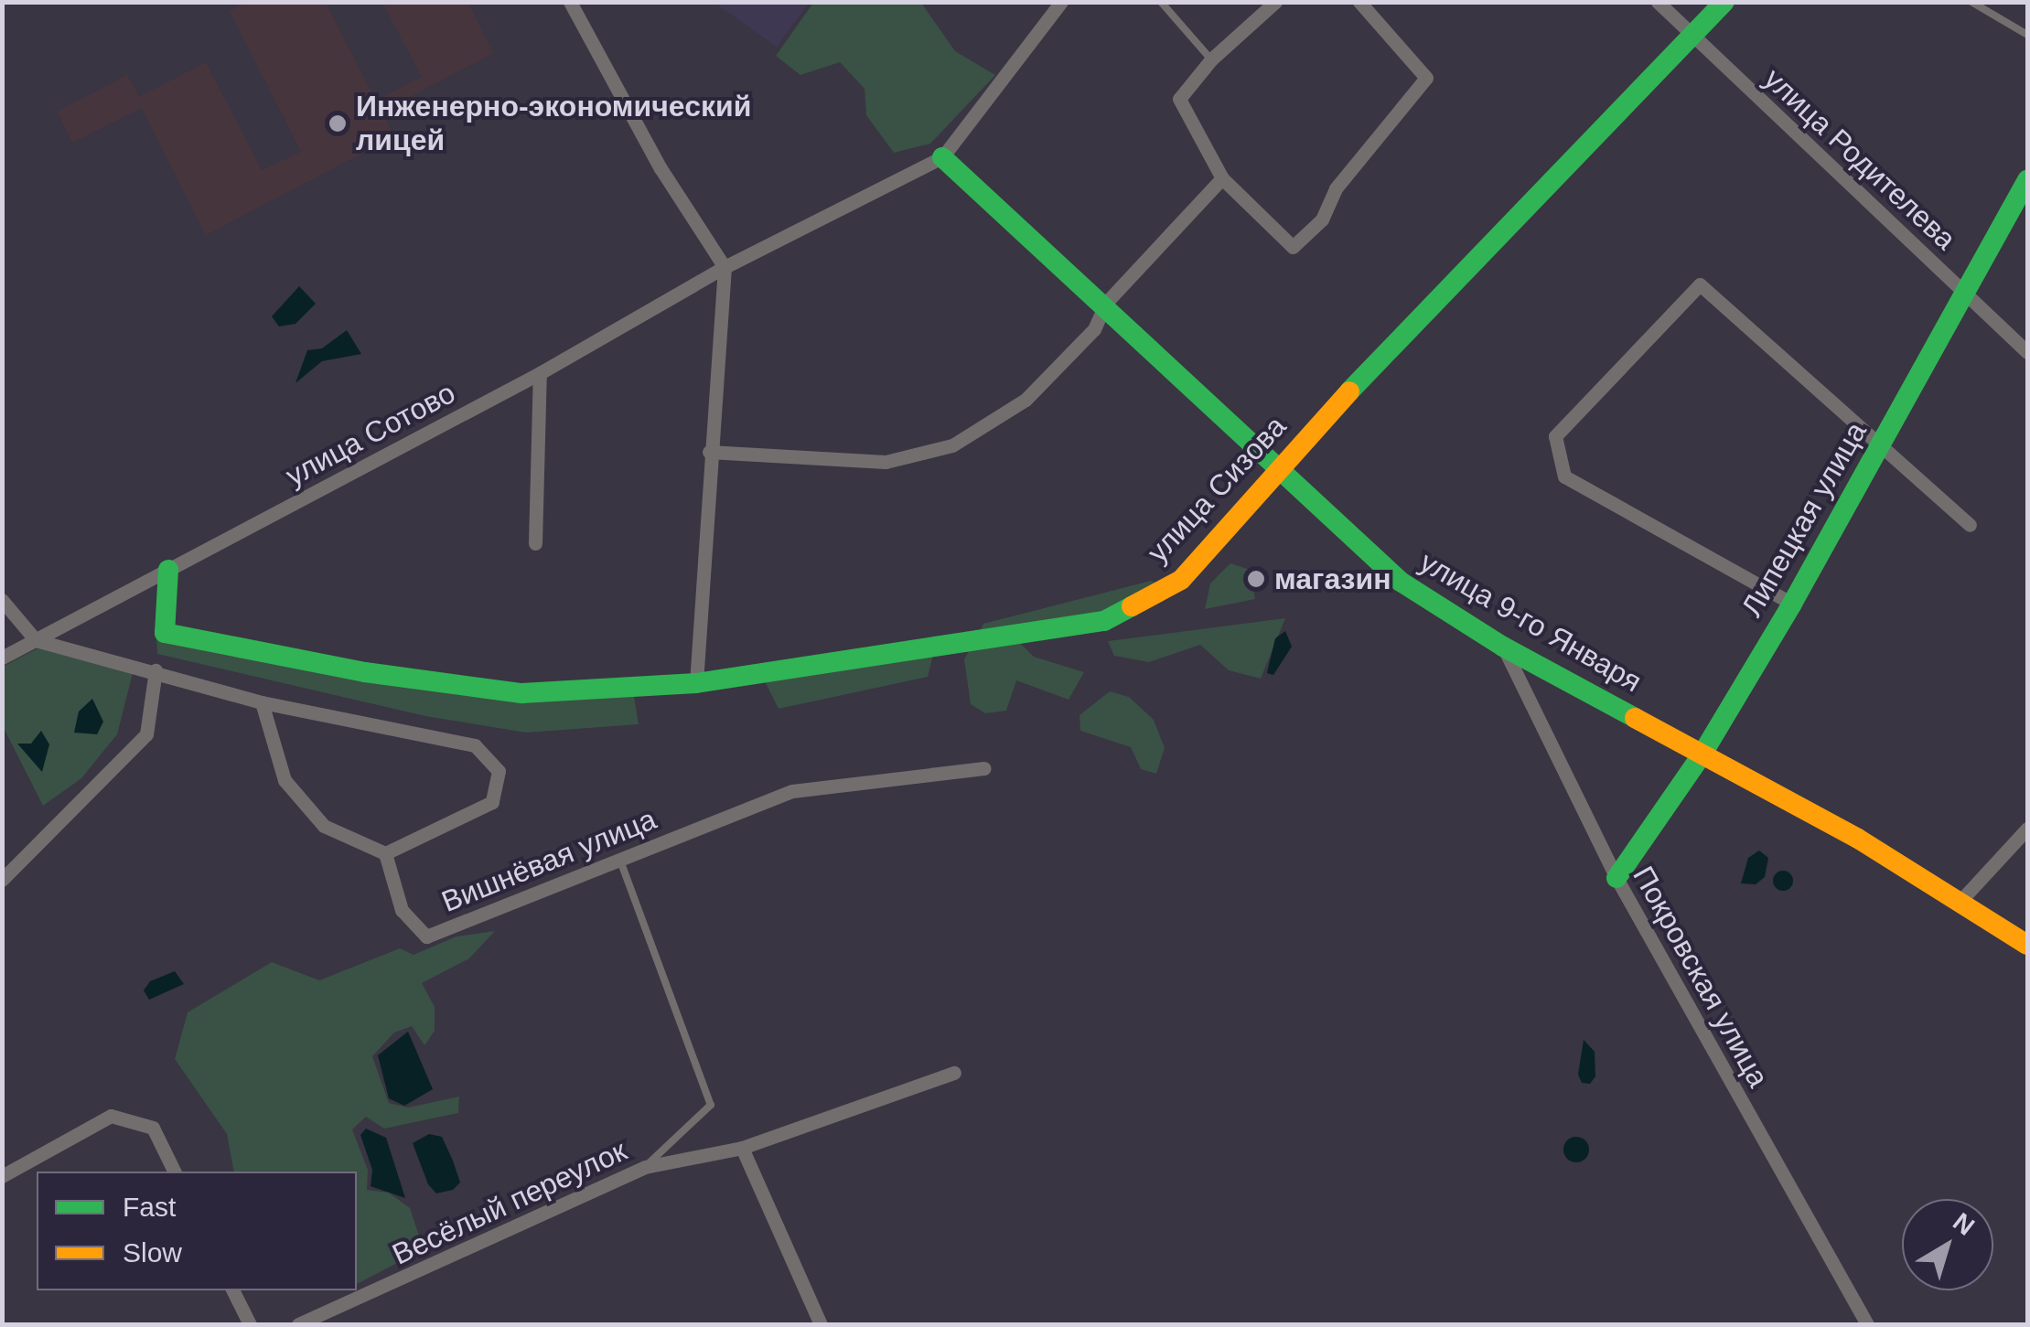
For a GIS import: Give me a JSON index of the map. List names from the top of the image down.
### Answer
{
  "streets": {
    "street": [
      "улица Родителева",
      "улица Сотово",
      "улица Сизова",
      "Липецкая улица",
      "улица 9-го Января",
      "Вишнёвая улица",
      "Покровская улица",
      "Весёлый переулок"
    ]
  },
  "crossings": [
    ["улица Родителева", "улица Сизова"],
    ["улица Родителева", "Липецкая улица"],
    ["улица Сотово", "улица Сизова"],
    ["улица Сотово", "улица 9-го Января"],
    ["улица Сизова", "улица 9-го Января"],
    ["Липецкая улица", "улица 9-го Января"],
    ["Липецкая улица", "Покровская улица"],
    ["улица 9-го Января", "Покровская улица"]
  ],
  "places": ["Инженерно-экономический лицей", "магазин"],
  "legend": ["Fast", "Slow"],
  "north": "top right"
}
